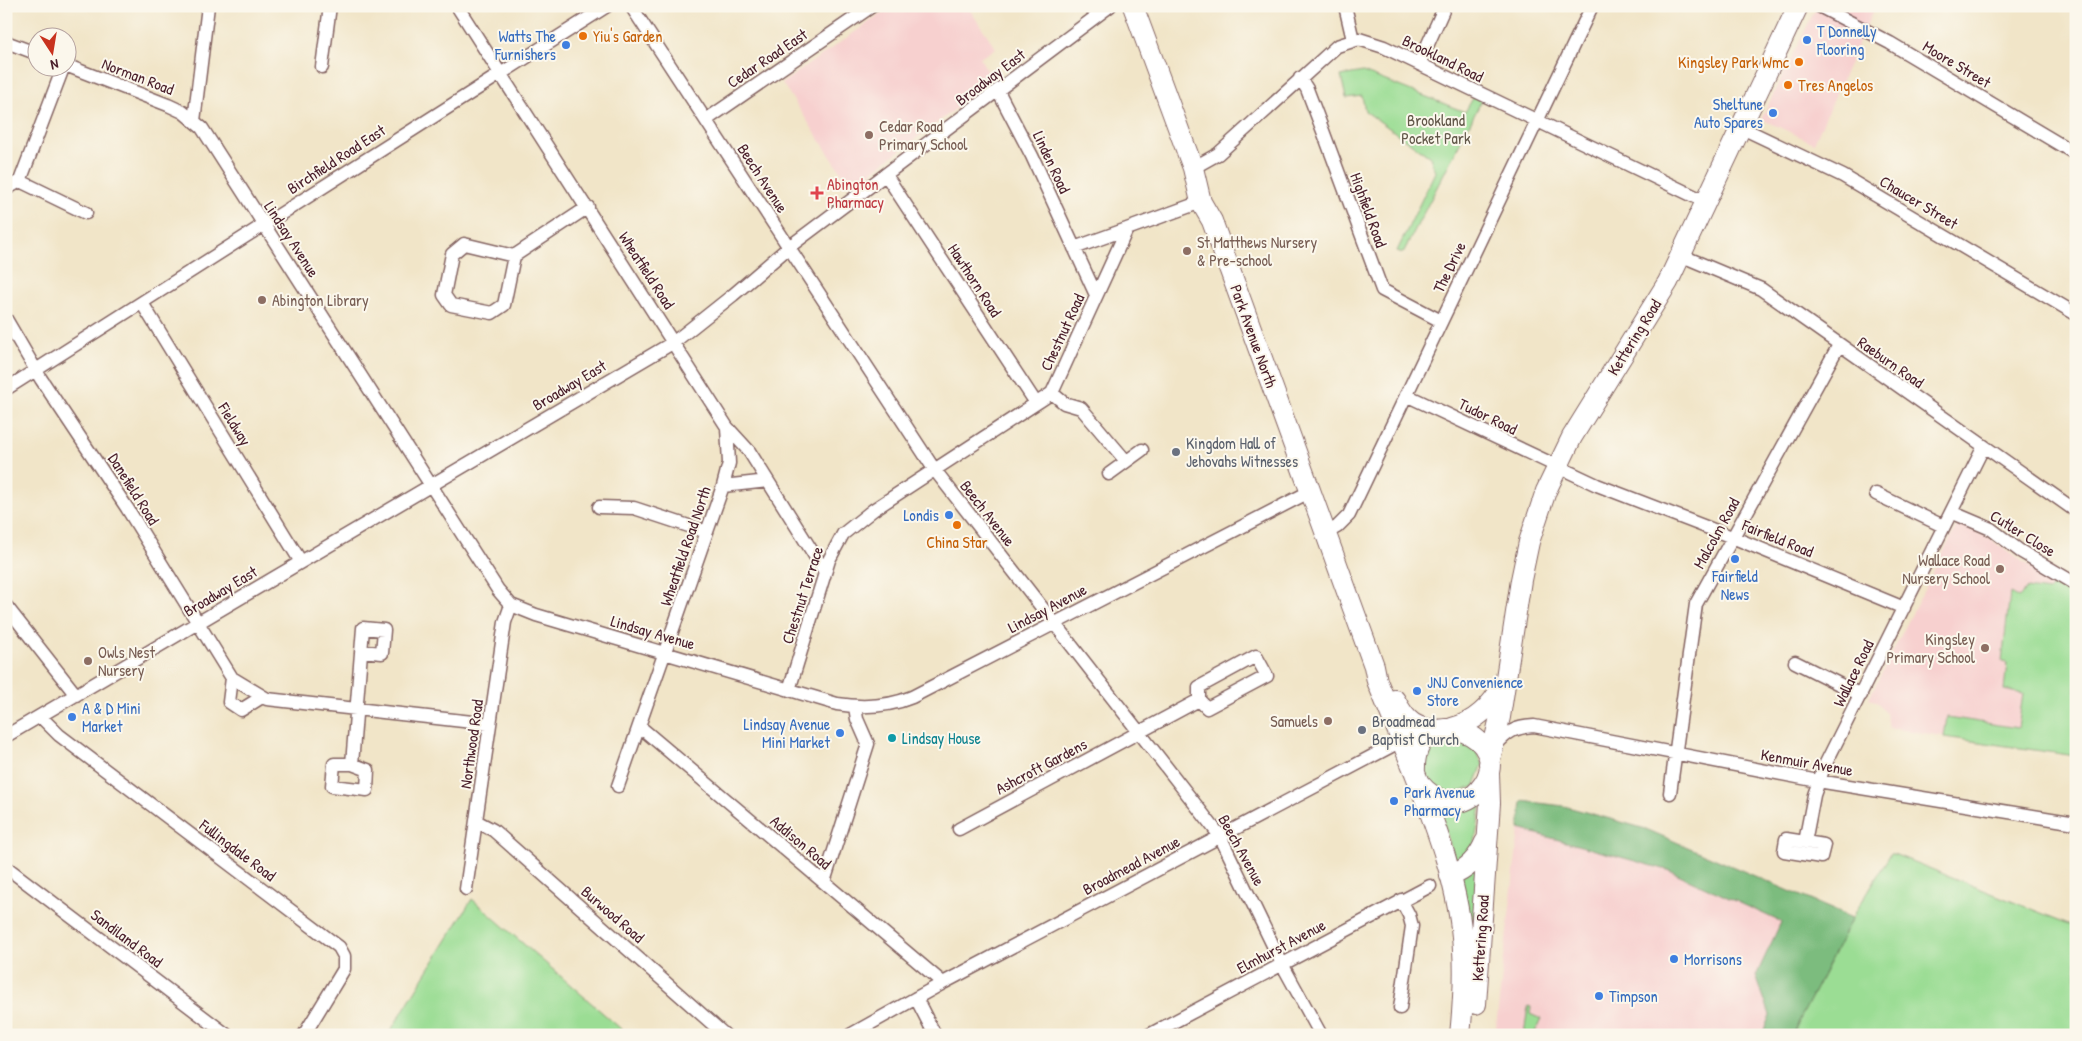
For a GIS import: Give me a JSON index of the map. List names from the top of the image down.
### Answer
{
  "streets": {
    "main road": ["Park Avenue North", "Kettering Road"],
    "street": [
      "Cedar Road East",
      "Brookland Road",
      "Moore Street",
      "Norman Road",
      "Broadway East",
      "Birchfield Road East",
      "Linden Road",
      "Beech Avenue",
      "Chaucer Street",
      "Highfield Road",
      "Lindsay Avenue",
      "The Drive",
      "Wheatfield Road",
      "Hawthorn Road",
      "Chestnut Road",
      "Raeburn Road",
      "Tudor Road",
      "Fieldway",
      "Danefield Road",
      "Malcolm Road",
      "Cutler Close",
      "Fairfield Road",
      "Wheatfield Road North",
      "Chestnut Terrace",
      "Wallace Road",
      "Northwood Road",
      "Kenmuir Avenue",
      "Ashcroft Gardens",
      "Addison Road",
      "Fullingdale Road",
      "Broadmead Avenue",
      "Burwood Road",
      "Sandiland Road",
      "Elmhurst Avenue"
    ]
  },
  "crossings": [
    ["Cedar Road East", "Beech Avenue"],
    ["Brookland Road", "The Drive"],
    ["Brookland Road", "Kettering Road"],
    ["Norman Road", "Lindsay Avenue"],
    ["Broadway East", "Linden Road"],
    ["Broadway East", "Beech Avenue"],
    ["Broadway East", "Lindsay Avenue"],
    ["Broadway East", "Wheatfield Road"],
    ["Broadway East", "Hawthorn Road"],
    ["Broadway East", "Fieldway"],
    ["Broadway East", "Danefield Road"],
    ["Broadway East", "Fullingdale Road"],
    ["Birchfield Road East", "Lindsay Avenue"],
    ["Birchfield Road East", "Wheatfield Road"],
    ["Birchfield Road East", "Fieldway"],
    ["Birchfield Road East", "Danefield Road"],
    ["Linden Road", "Chestnut Road"],
    ["Beech Avenue", "Lindsay Avenue"],
    ["Beech Avenue", "Chestnut Road"],
    ["Beech Avenue", "Chestnut Terrace"],
    ["Beech Avenue", "Ashcroft Gardens"],
    ["Beech Avenue", "Broadmead Avenue"],
    ["Beech Avenue", "Elmhurst Avenue"],
    ["Chaucer Street", "Kettering Road"],
    ["Highfield Road", "The Drive"],
    ["Lindsay Avenue", "Park Avenue North"],
    ["Lindsay Avenue", "Wheatfield Road North"],
    ["Lindsay Avenue", "Chestnut Terrace"],
    ["Lindsay Avenue", "Northwood Road"],
    ["The Drive", "Park Avenue North"],
    ["The Drive", "Tudor Road"],
    ["Wheatfield Road", "Wheatfield Road North"],
    ["Wheatfield Road", "Chestnut Terrace"],
    ["Hawthorn Road", "Chestnut Road"],
    ["Chestnut Road", "Chestnut Terrace"],
    ["Park Avenue North", "Kettering Road"],
    ["Park Avenue North", "Kenmuir Avenue"],
    ["Park Avenue North", "Broadmead Avenue"],
    ["Kettering Road", "Raeburn Road"],
    ["Kettering Road", "Tudor Road"],
    ["Kettering Road", "Fairfield Road"],
    ["Kettering Road", "Kenmuir Avenue"],
    ["Kettering Road", "Broadmead Avenue"],
    ["Raeburn Road", "Malcolm Road"],
    ["Raeburn Road", "Wallace Road"],
    ["Tudor Road", "Fairfield Road"],
    ["Danefield Road", "Northwood Road"],
    ["Malcolm Road", "Fairfield Road"],
    ["Malcolm Road", "Kenmuir Avenue"],
    ["Cutler Close", "Wallace Road"],
    ["Fairfield Road", "Wallace Road"],
    ["Wheatfield Road North", "Addison Road"],
    ["Wallace Road", "Kenmuir Avenue"],
    ["Northwood Road", "Burwood Road"],
    ["Kenmuir Avenue", "Broadmead Avenue"],
    ["Addison Road", "Broadmead Avenue"]
  ],
  "parks": ["Brookland Pocket Park"],
  "places": {
    "other": [
      "Yiu's Garden",
      "T Donnelly Flooring",
      "Watts The Furnishers",
      "Kingsley Park Wmc",
      "Tres Angelos",
      "Sheltune Auto Spares",
      "Cedar Road Primary School",
      "St Matthews Nursery & Pre-school",
      "Abington Library",
      "Kingdom Hall of Jehovahs Witnesses",
      "Londis",
      "China Star",
      "Fairfield News",
      "Wallace Road Nursery School",
      "Kingsley Primary School",
      "Owls Nest Nursery",
      "JNJ Convenience Store",
      "A & D Mini Market",
      "Samuels",
      "Broadmead Baptist Church",
      "Lindsay Avenue Mini Market",
      "Lindsay House",
      "Park Avenue Pharmacy",
      "Morrisons",
      "Timpson"
    ],
    "health": ["Abington Pharmacy"]
  },
  "north": "bottom"
}
